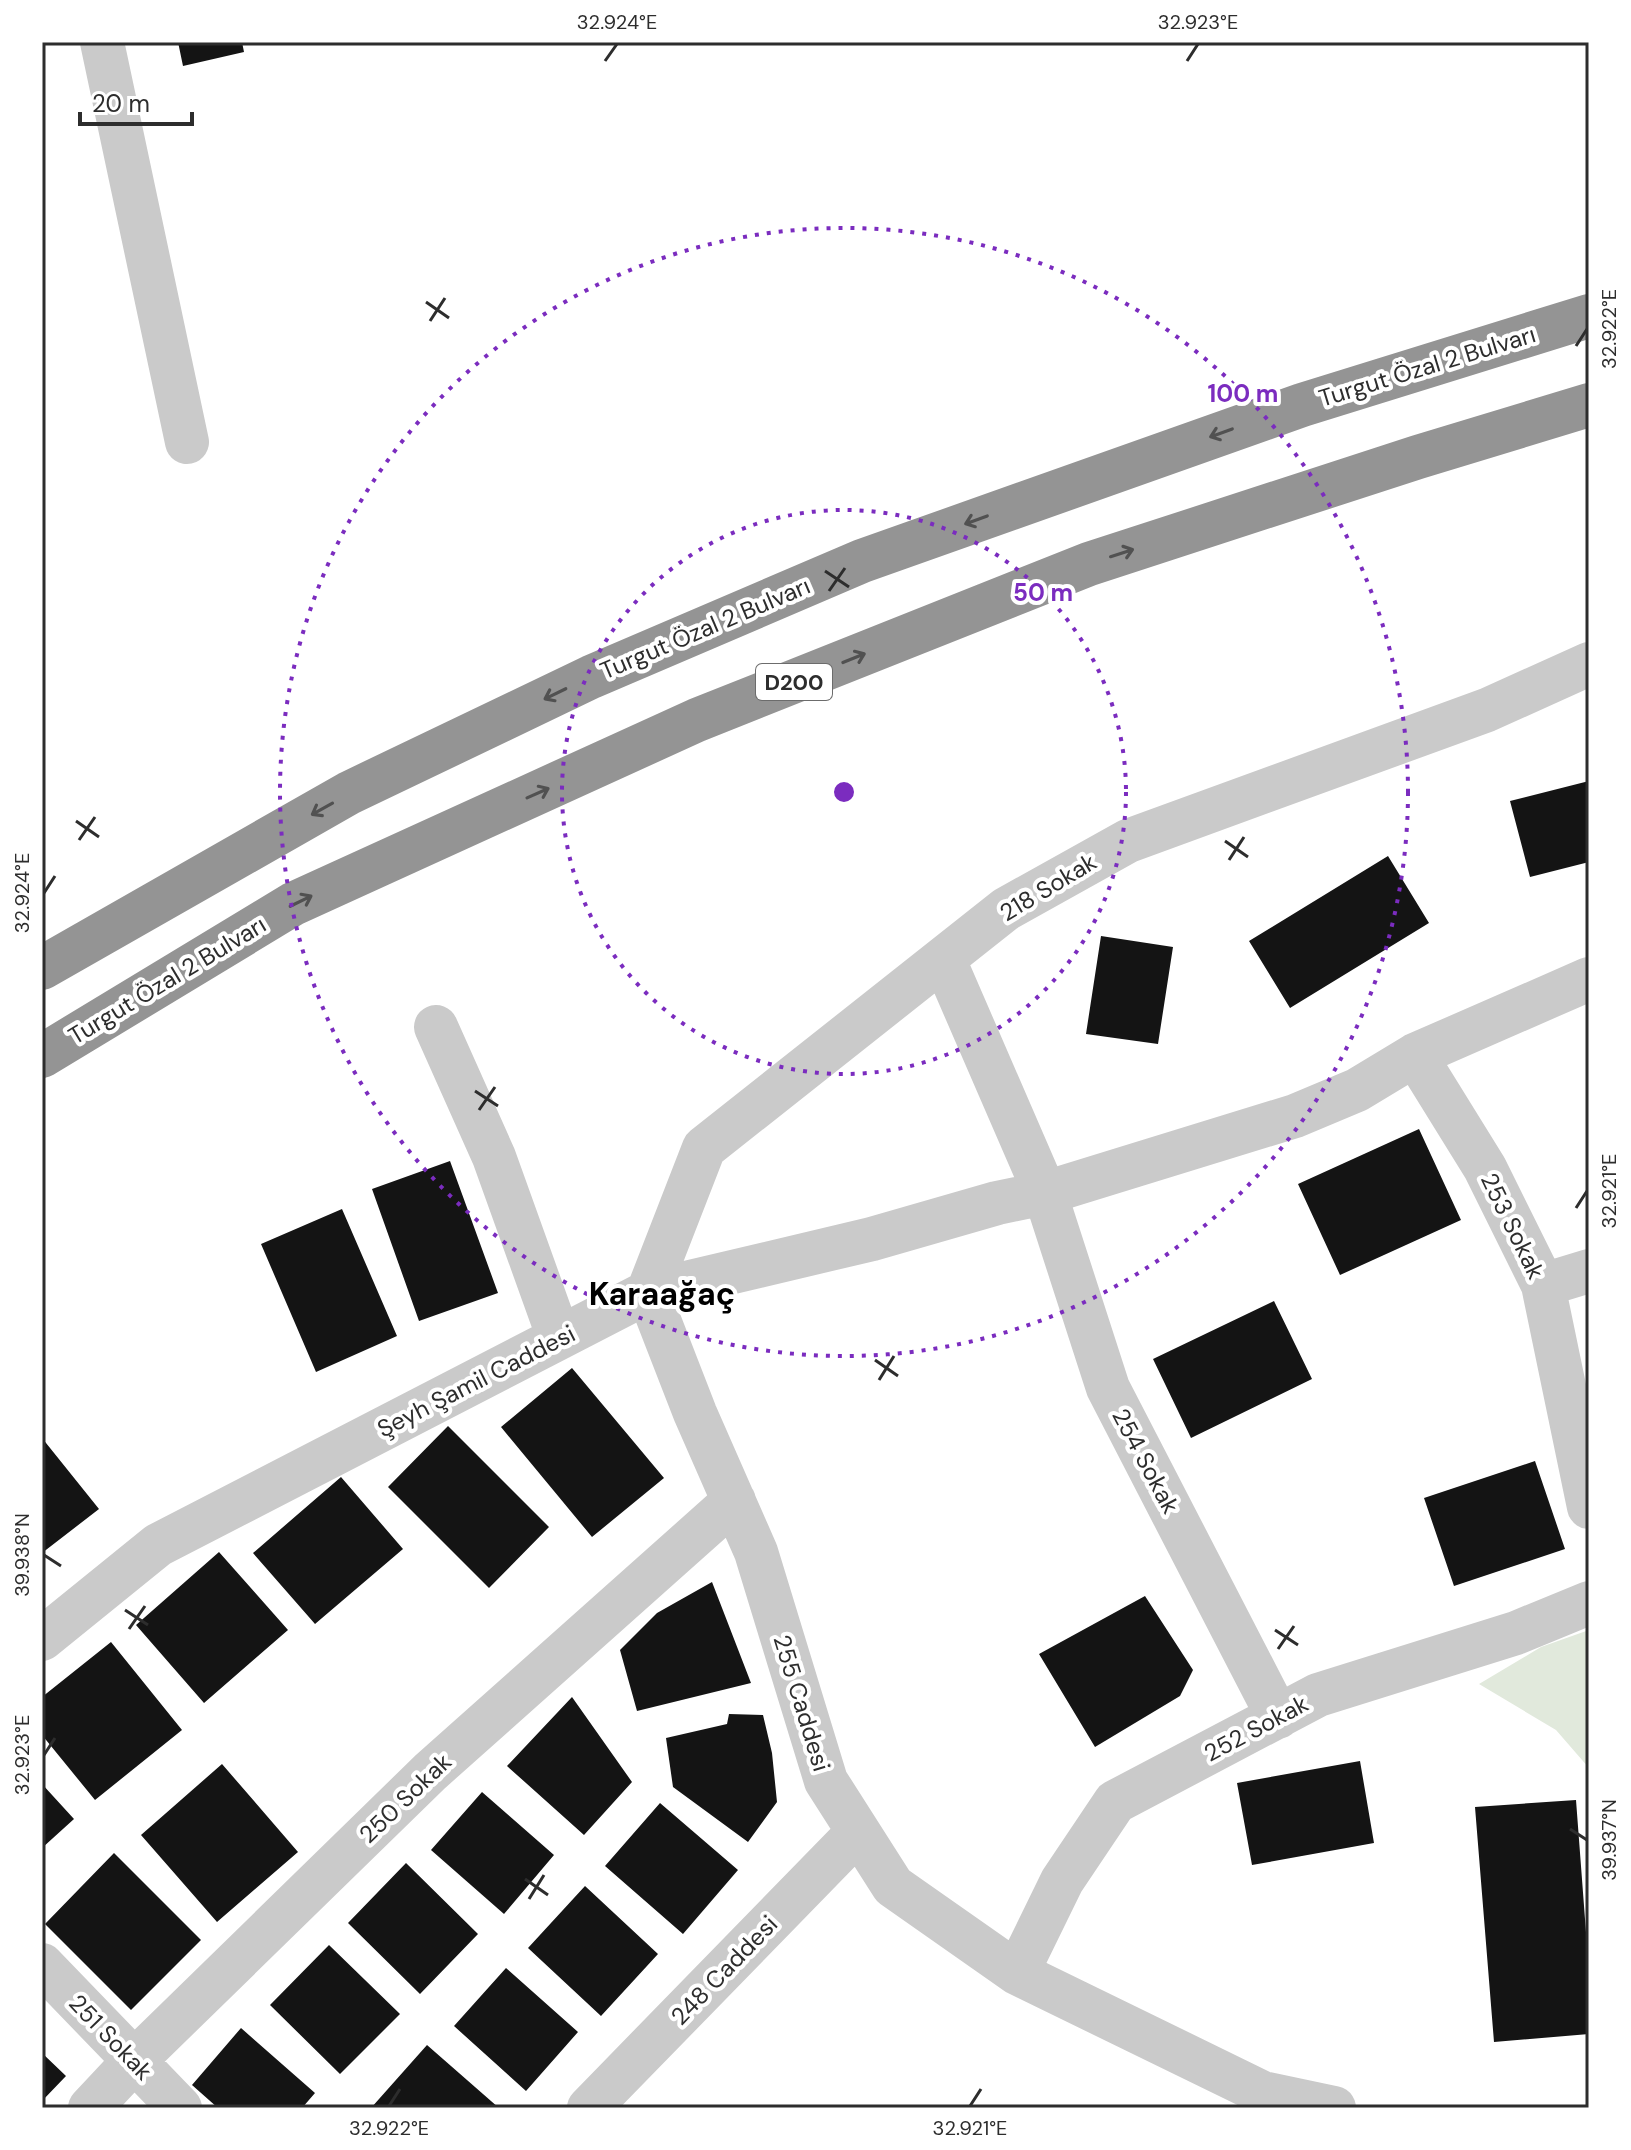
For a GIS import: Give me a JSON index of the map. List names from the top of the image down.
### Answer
{
  "streets": {
    "highway": ["Turgut Özal 2 Bulvarı", "D200"],
    "street": [
      "218 Sokak",
      "253 Sokak",
      "Şeyh Şamil Caddesi",
      "254 Sokak",
      "255 Caddesi",
      "252 Sokak",
      "250 Sokak",
      "248 Caddesi",
      "251 Sokak"
    ]
  },
  "crossings": [
    ["218 Sokak", "Şeyh Şamil Caddesi"],
    ["218 Sokak", "254 Sokak"],
    ["218 Sokak", "255 Caddesi"],
    ["253 Sokak", "Şeyh Şamil Caddesi"],
    ["Şeyh Şamil Caddesi", "254 Sokak"],
    ["Şeyh Şamil Caddesi", "255 Caddesi"],
    ["254 Sokak", "252 Sokak"],
    ["255 Caddesi", "252 Sokak"],
    ["255 Caddesi", "250 Sokak"],
    ["255 Caddesi", "248 Caddesi"],
    ["250 Sokak", "251 Sokak"]
  ],
  "districts": ["Karaağaç"],
  "scale_bar": "20 m",
  "coordinates": [
    "32.924°E",
    "32.923°E",
    "32.922°E",
    "32.921°E",
    "39.938°N",
    "39.937°N"
  ],
  "rings": ["100 m", "50 m"]
}
